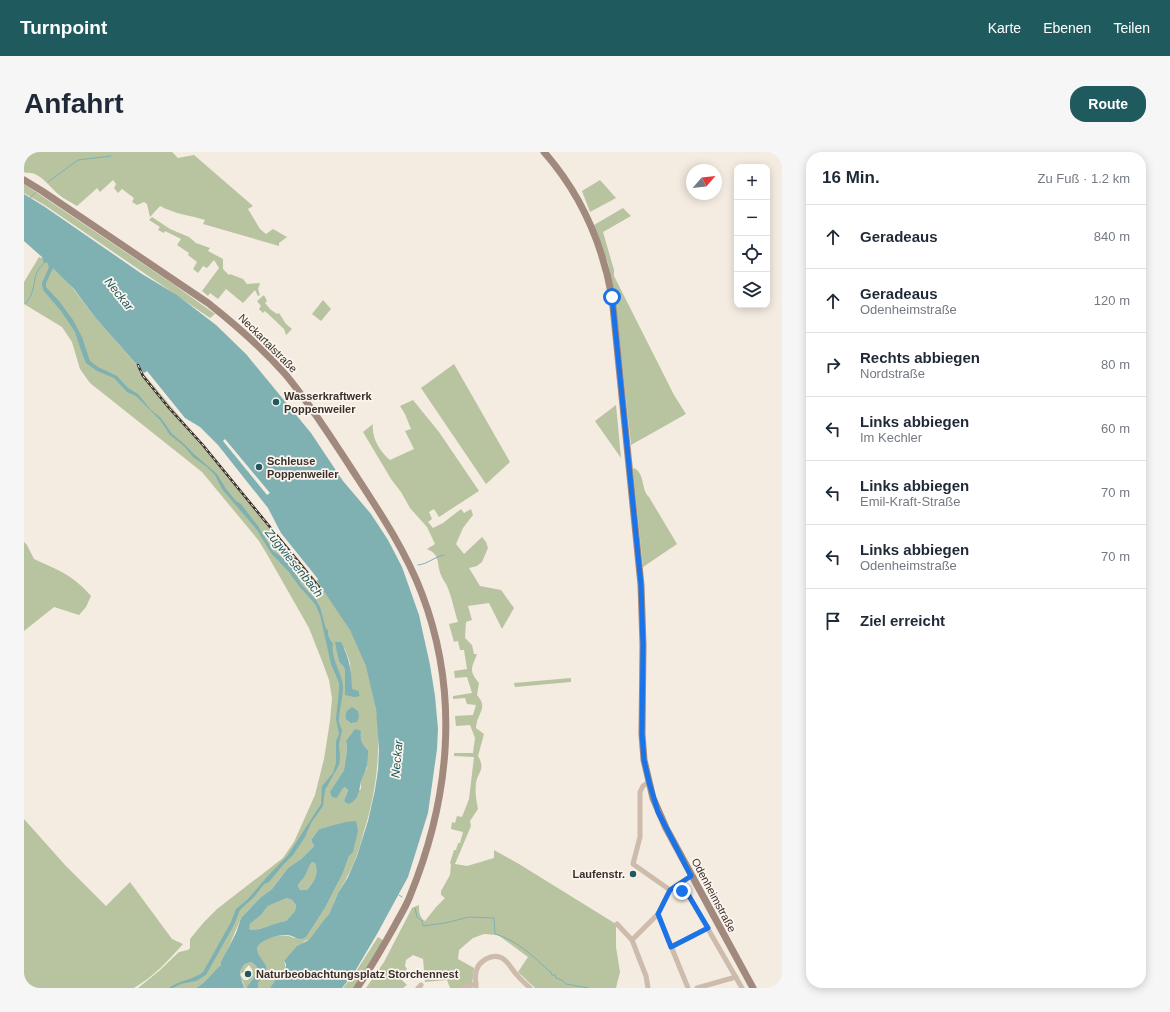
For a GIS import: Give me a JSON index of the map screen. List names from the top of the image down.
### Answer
{
  "streets": {
    "main road": ["Neckartalstraße", "Odenheimstraße"]
  },
  "water": ["Neckar", "Zugwiesenbach"],
  "places": [
    "Wasserkraftwerk Poppenweiler",
    "Schleuse Poppenweiler",
    "Laufenstr.",
    "Naturbeobachtungsplatz Storchennest"
  ],
  "north": "top right",
  "page": {
    "header": "Turnpoint",
    "nav": ["Karte", "Ebenen", "Teilen"],
    "buttons": "Route",
    "title": "Anfahrt",
    "heading": ["16 Min.", "Zu Fuß · 1.2 km"],
    "map_buttons": ["+", "−"],
    "list": [
      ["Geradeaus", "840 m"],
      ["Geradeaus", "Odenheimstraße", "120 m"],
      ["Rechts abbiegen", "Nordstraße", "80 m"],
      ["Links abbiegen", "Im Kechler", "60 m"],
      ["Links abbiegen", "Emil-Kraft-Straße", "70 m"],
      ["Links abbiegen", "Odenheimstraße", "70 m"],
      "Ziel erreicht"
    ]
  }
}
